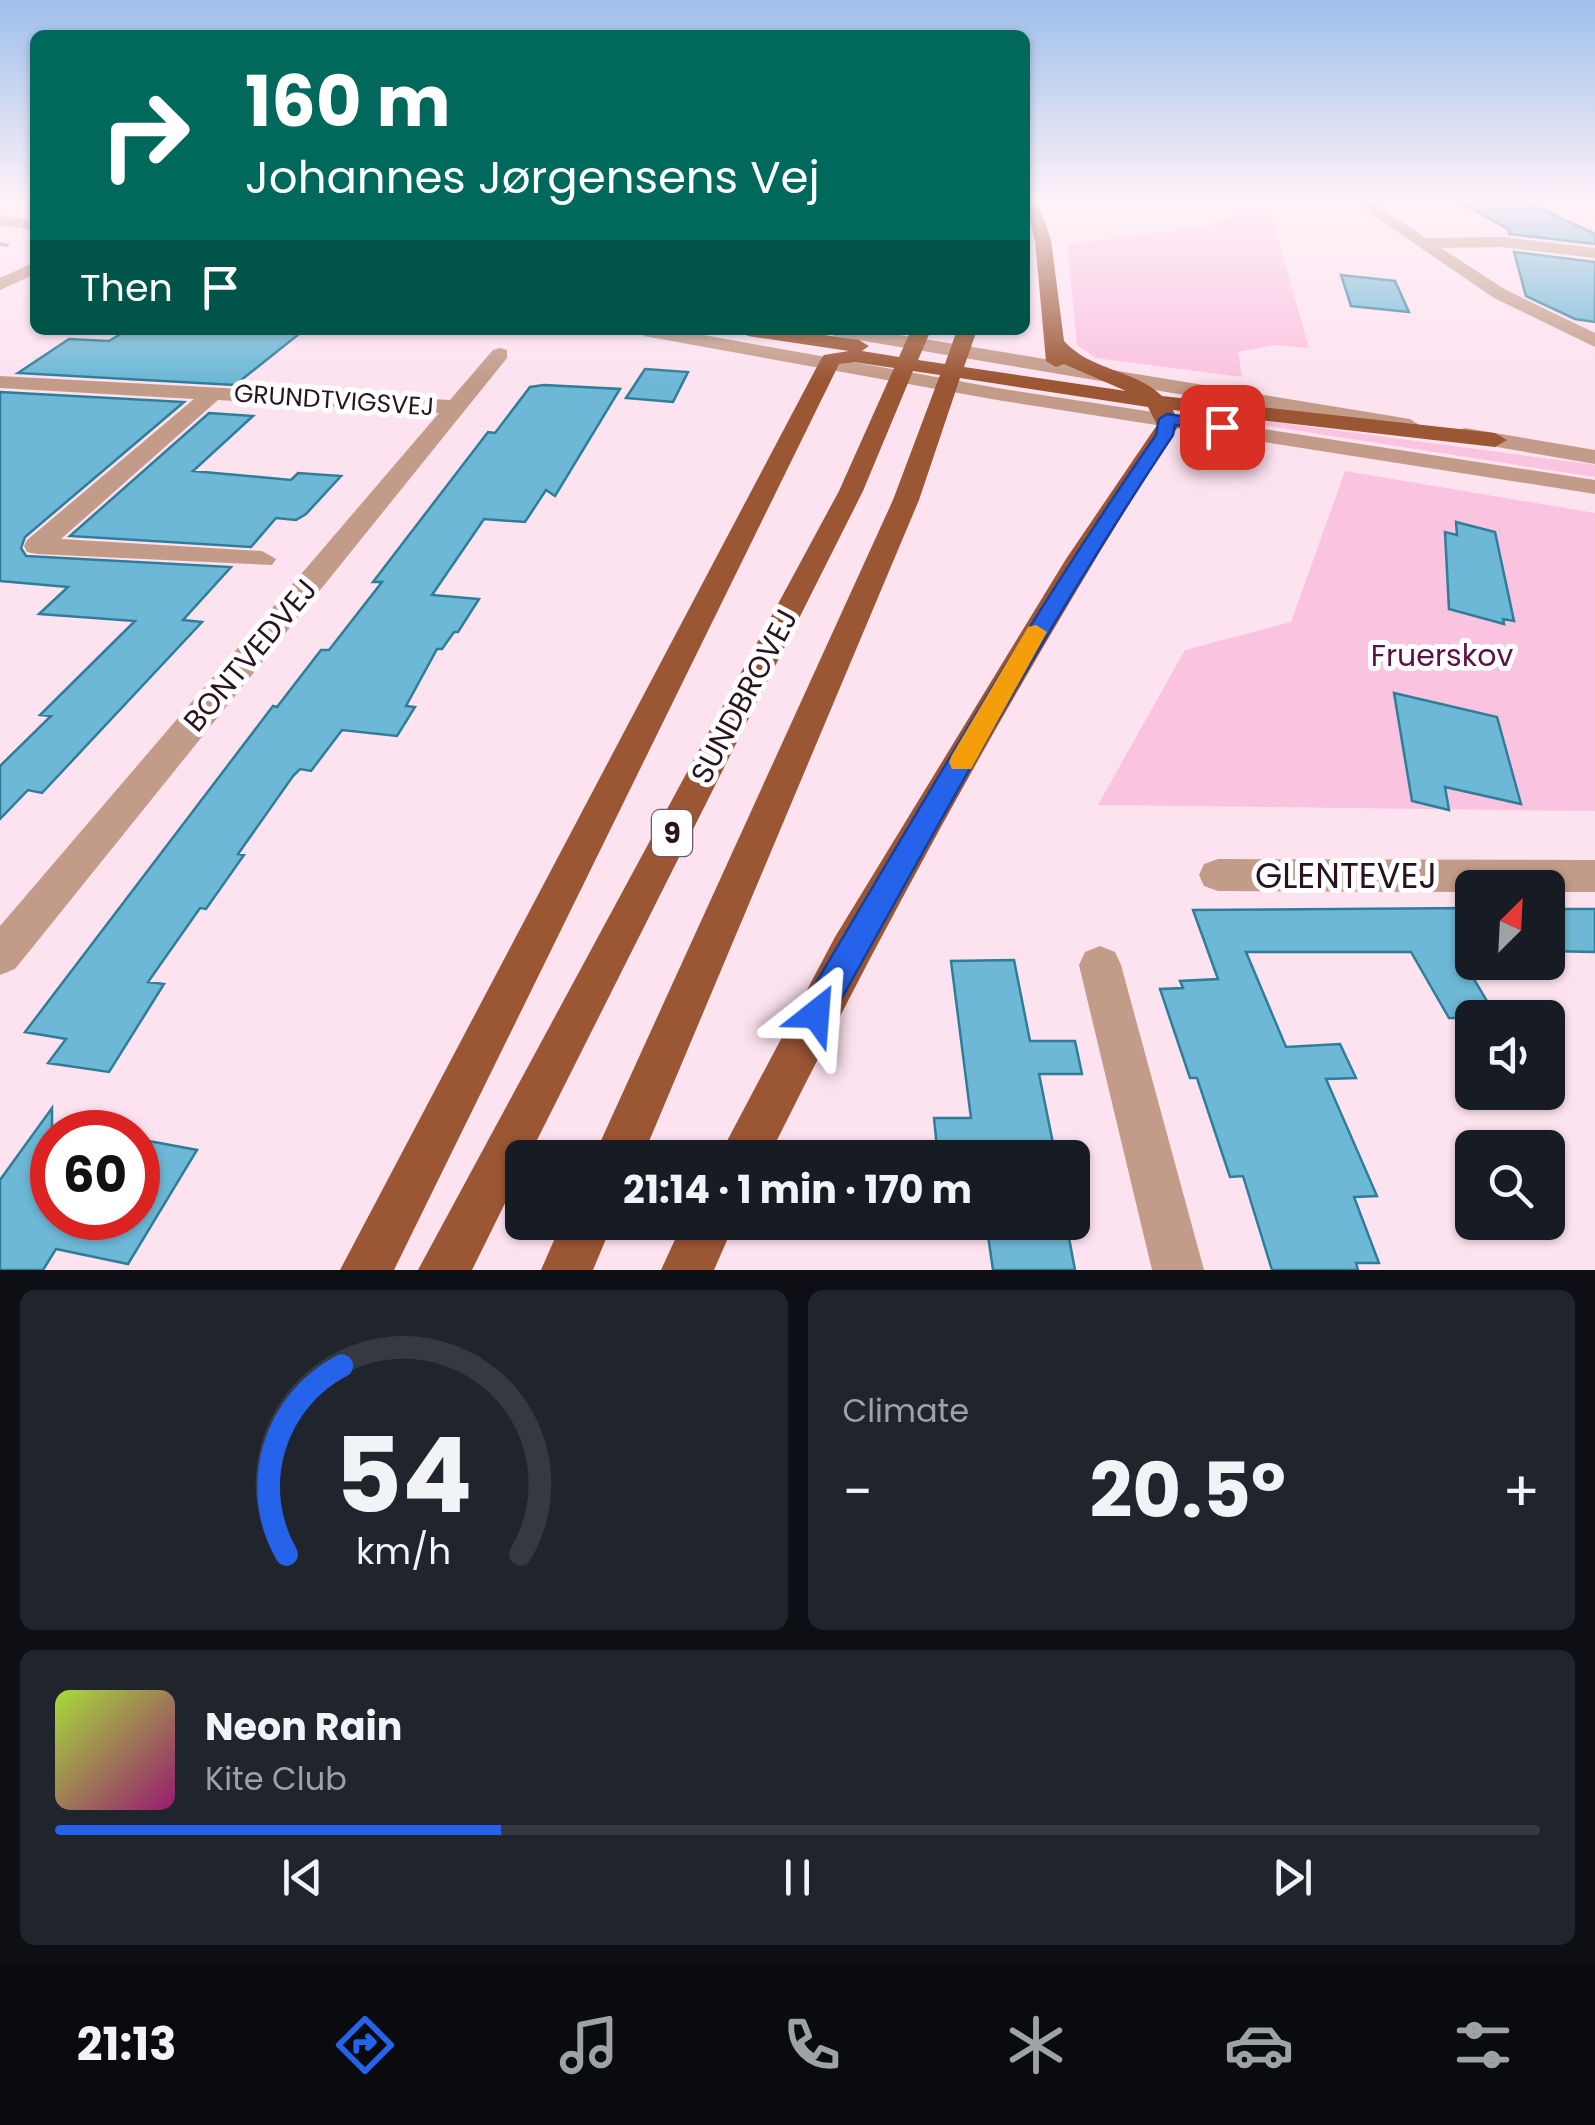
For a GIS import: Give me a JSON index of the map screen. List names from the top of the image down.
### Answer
{
  "streets": {
    "main road": ["SUNDBROVEJ", "9"],
    "street": ["GRUNDTVIGSVEJ", "BONTVEDVEJ", "GLENTEVEJ"]
  },
  "crossings": [
    ["GRUNDTVIGSVEJ", "BONTVEDVEJ"]
  ],
  "parks": ["Fruerskov"],
  "north": "top right",
  "page": {
    "turn": ["160 m", "Johannes Jørgensens Vej"],
    "then": "Then",
    "limit": "60",
    "trip": "21:14 · 1 min · 170 m",
    "tile": "Climate",
    "heat": ["−", "20.5°", "+"],
    "song": ["Neon Rain", "Kite Club"],
    "tabs": "21:13",
    "gauge": ["54", "km/h"]
  }
}
